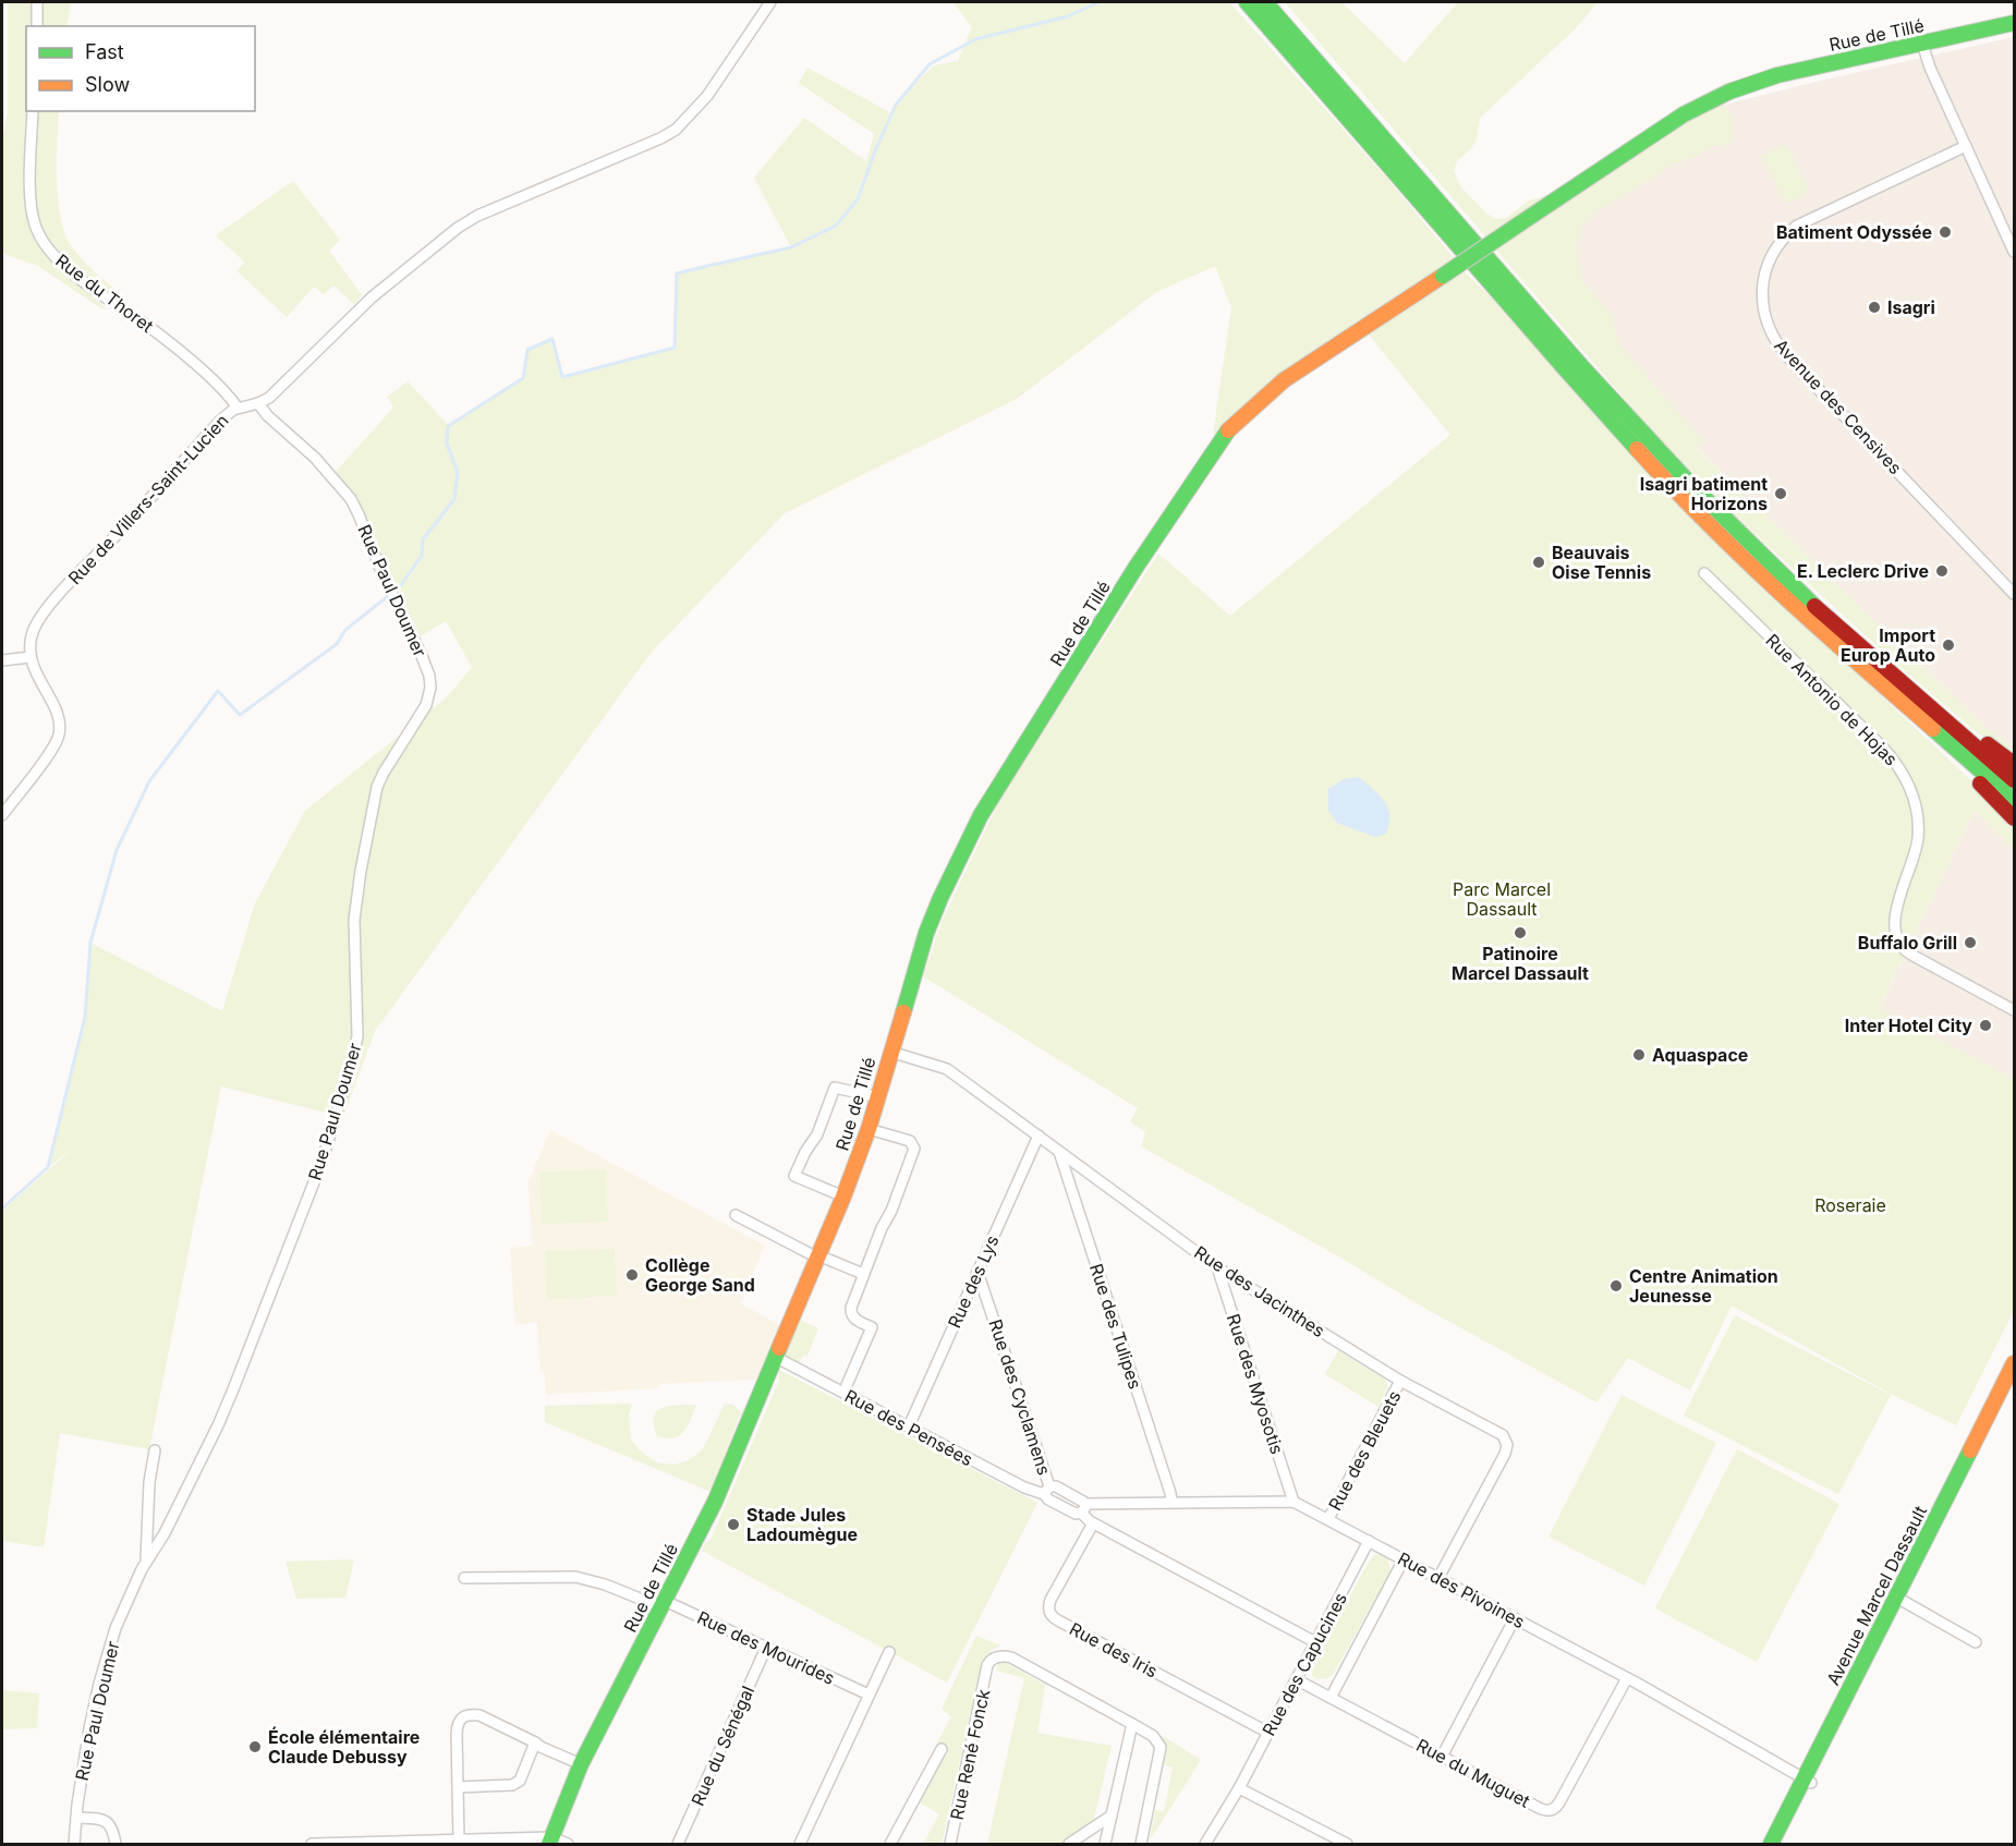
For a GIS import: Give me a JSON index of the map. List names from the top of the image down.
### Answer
{
  "streets": {
    "main road": ["Rue de Tillé", "Avenue Marcel Dassault"],
    "street": [
      "Rue du Thoret",
      "Avenue des Censives",
      "Rue de Villers-Saint-Lucien",
      "Rue Paul Doumer",
      "Rue Antonio de Hojas",
      "Rue des Lys",
      "Rue des Jacinthes",
      "Rue des Tulipes",
      "Rue des Myosotis",
      "Rue des Cyclamens",
      "Rue des Pensées",
      "Rue des Bleuets",
      "Rue des Pivoines",
      "Rue des Mourides",
      "Rue des Iris",
      "Rue des Capucines",
      "Rue du Sénégal",
      "Rue René Fonck",
      "Rue du Muguet"
    ]
  },
  "crossings": [
    ["Rue de Tillé", "Rue des Jacinthes"],
    ["Rue de Tillé", "Rue des Pensées"],
    ["Rue de Tillé", "Rue des Mourides"],
    ["Rue du Thoret", "Rue de Villers-Saint-Lucien"],
    ["Rue de Villers-Saint-Lucien", "Rue Paul Doumer"],
    ["Rue des Lys", "Rue des Jacinthes"],
    ["Rue des Lys", "Rue des Cyclamens"],
    ["Rue des Lys", "Rue des Pensées"],
    ["Rue des Jacinthes", "Rue des Tulipes"],
    ["Rue des Jacinthes", "Rue des Myosotis"],
    ["Rue des Jacinthes", "Rue des Bleuets"],
    ["Rue des Jacinthes", "Rue des Pivoines"],
    ["Rue des Tulipes", "Rue des Pivoines"],
    ["Rue des Myosotis", "Rue des Pivoines"],
    ["Rue des Cyclamens", "Rue des Pensées"],
    ["Rue des Pensées", "Rue des Pivoines"],
    ["Rue des Pensées", "Rue des Iris"],
    ["Rue des Pensées", "Rue des Capucines"],
    ["Rue des Bleuets", "Rue des Pivoines"],
    ["Rue des Pivoines", "Avenue Marcel Dassault"],
    ["Rue des Pivoines", "Rue des Capucines"],
    ["Rue des Pivoines", "Rue du Muguet"],
    ["Rue des Mourides", "Rue du Sénégal"],
    ["Rue des Iris", "Rue des Capucines"],
    ["Rue des Capucines", "Rue du Muguet"]
  ],
  "parks": ["Parc Marcel Dassault", "Roseraie"],
  "places": [
    "Batiment Odyssée",
    "Isagri",
    "Isagri batiment Horizons",
    "Beauvais Oise Tennis",
    "E. Leclerc Drive",
    "Import Europ Auto",
    "Patinoire Marcel Dassault",
    "Buffalo Grill",
    "Inter Hotel City",
    "Aquaspace",
    "Collège George Sand",
    "Centre Animation Jeunesse",
    "Stade Jules Ladoumègue",
    "École élémentaire Claude Debussy"
  ],
  "legend": ["Fast", "Slow"]
}
